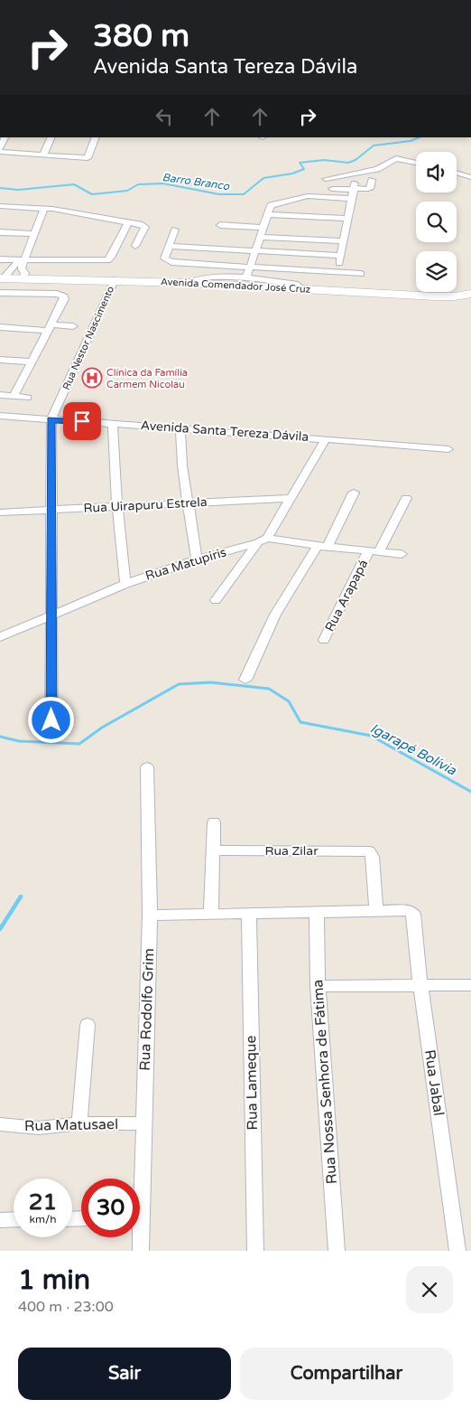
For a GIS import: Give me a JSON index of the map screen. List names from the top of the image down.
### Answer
{
  "streets": {
    "street": [
      "Avenida Comendador José Cruz",
      "Rua Nestor Nascimento",
      "Avenida Santa Tereza Dávila",
      "Rua Uirapuru Estrela",
      "Rua Matupiris",
      "Rua Arapapá",
      "Rua Zilar",
      "Rua Rodolfo Grim",
      "Rua Nossa Senhora de Fátima",
      "Rua Lameque",
      "Rua Jabal",
      "Rua Matusael"
    ]
  },
  "crossings": [
    ["Avenida Comendador José Cruz", "Rua Nestor Nascimento"],
    ["Rua Nestor Nascimento", "Avenida Santa Tereza Dávila"],
    ["Rua Zilar", "Rua Jabal"],
    ["Rua Rodolfo Grim", "Rua Matusael"]
  ],
  "water": ["Barro Branco", "Igarapé Bolívia"],
  "places": {
    "hospital": ["Clínica da Família Carmem Nicolau"]
  },
  "page": {
    "turn": ["380 m", "Avenida Santa Tereza Dávila"],
    "speed": "21 km/h",
    "limit": "30",
    "heading": ["1 min", "400 m · 23:00"],
    "buttons": ["Sair", "Compartilhar"]
  }
}
